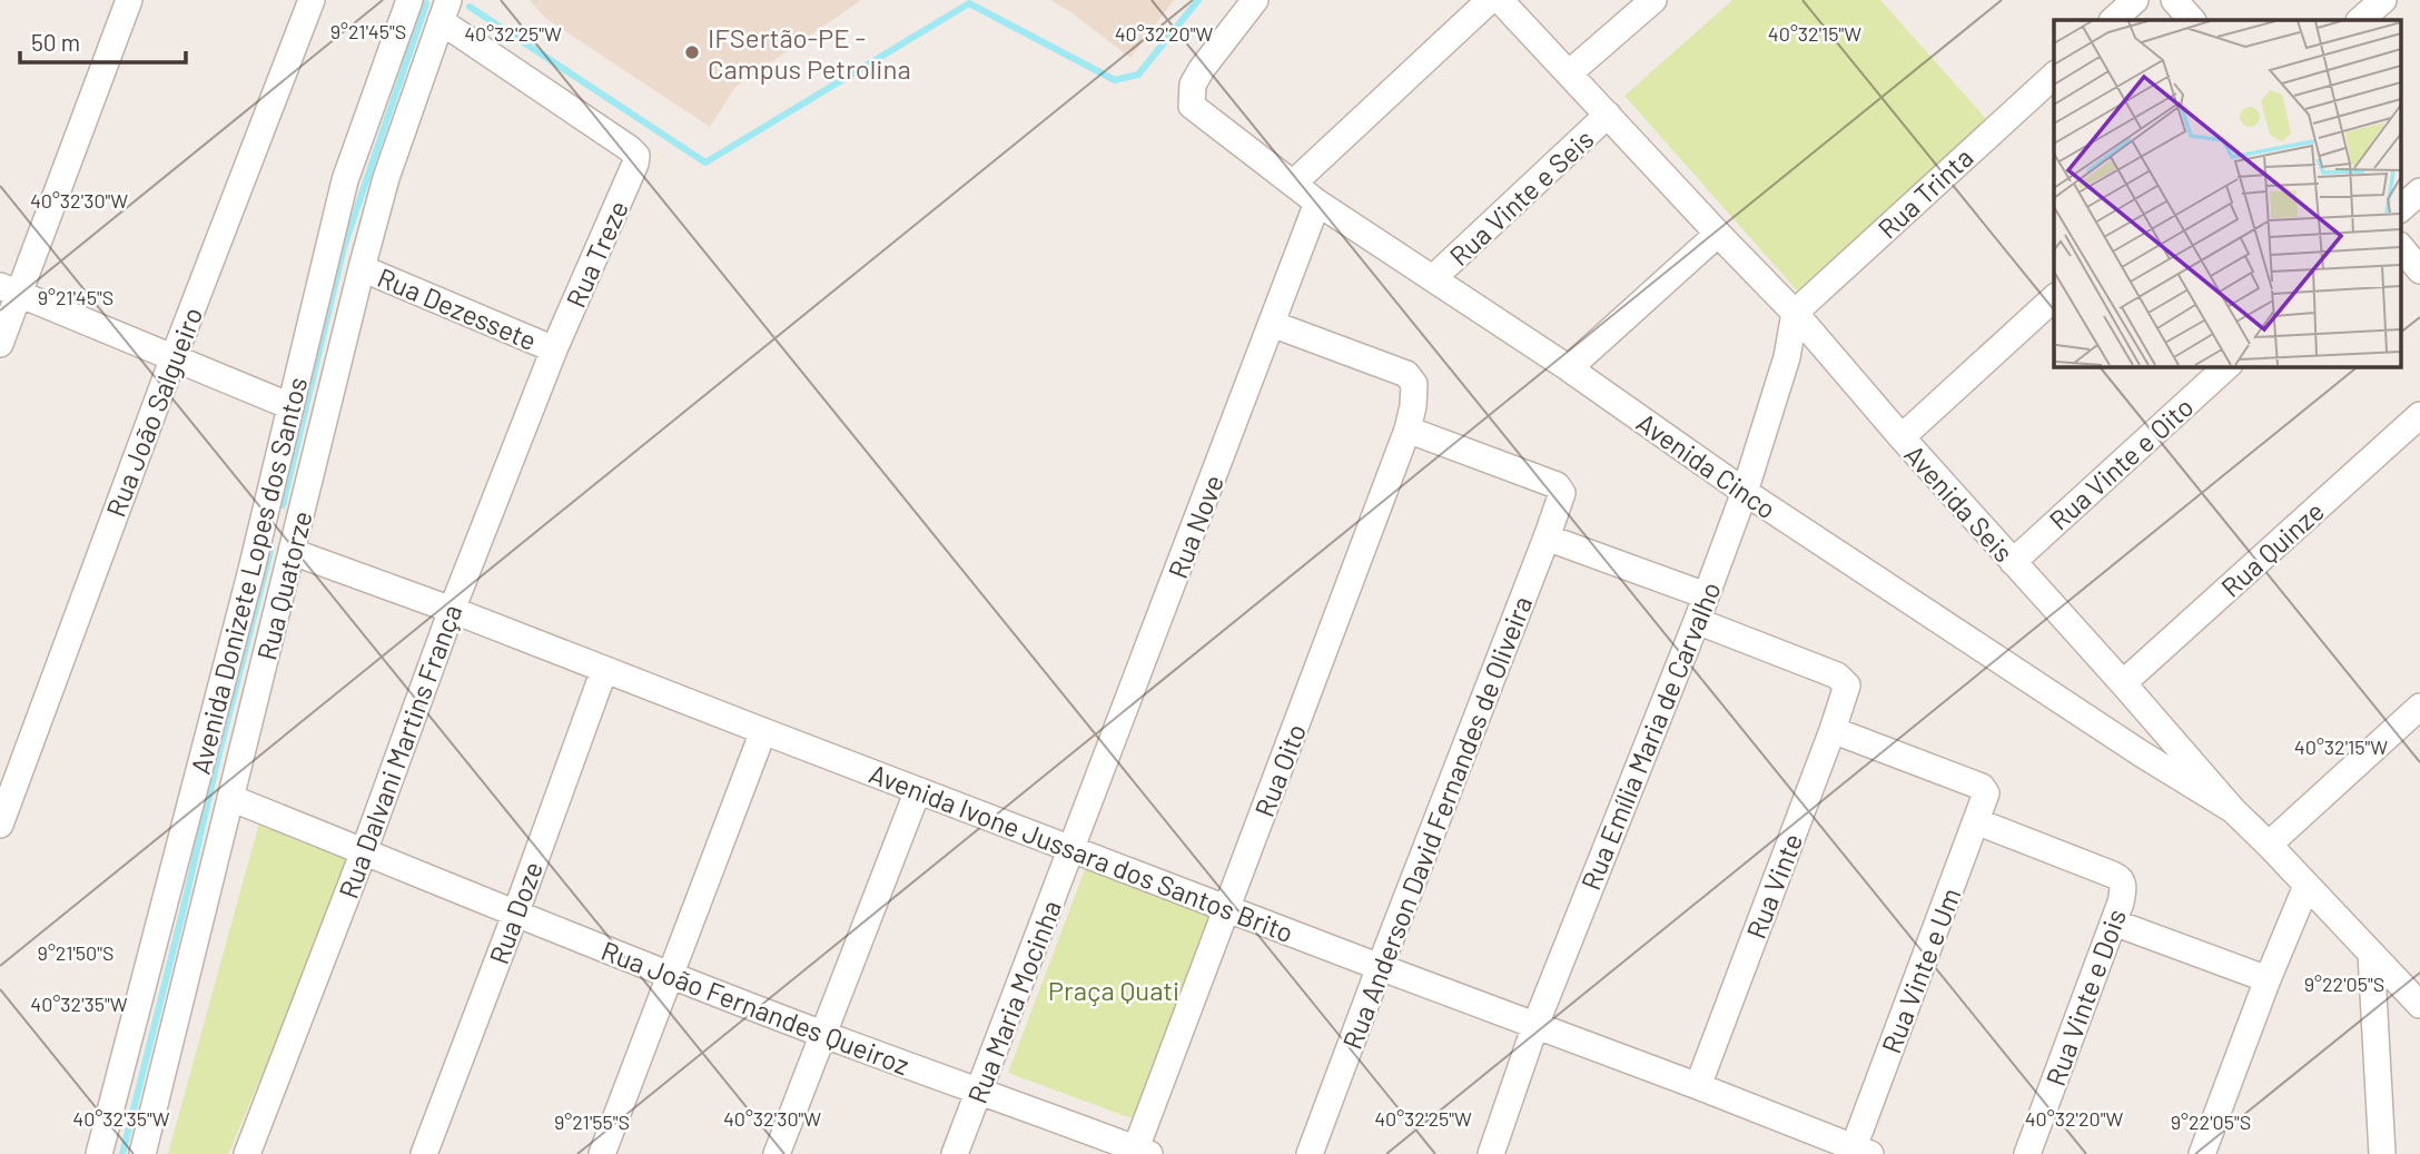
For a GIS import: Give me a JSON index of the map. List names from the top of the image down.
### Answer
{
  "streets": {
    "street": [
      "Rua Trinta",
      "Rua Vinte e Seis",
      "Rua Treze",
      "Rua Dezessete",
      "Rua João Salgueiro",
      "Rua Vinte e Oito",
      "Avenida Cinco",
      "Avenida Seis",
      "Rua Nove",
      "Rua Quinze",
      "Avenida Donizete Lopes dos Santos",
      "Rua Quatorze",
      "Rua Emília Maria de Carvalho",
      "Rua Dalvani Martins França",
      "Rua Oito",
      "Rua Anderson David Fernandes de Oliveira",
      "Avenida Ivone Jussara dos Santos Brito",
      "Rua Vinte",
      "Rua Doze",
      "Rua Vinte e Um",
      "Rua Vinte e Dois",
      "Rua Maria Mocinha",
      "Rua João Fernandes Queiroz"
    ]
  },
  "crossings": [
    ["Rua Trinta", "Avenida Seis"],
    ["Rua Trinta", "Rua Emília Maria de Carvalho"],
    ["Rua Vinte e Seis", "Avenida Cinco"],
    ["Rua Vinte e Seis", "Avenida Seis"],
    ["Rua Treze", "Rua Dezessete"],
    ["Rua Treze", "Rua Quatorze"],
    ["Rua Treze", "Rua Dalvani Martins França"],
    ["Rua Dezessete", "Rua Quatorze"],
    ["Rua Dezessete", "Rua Dalvani Martins França"],
    ["Rua Vinte e Oito", "Avenida Seis"],
    ["Avenida Cinco", "Avenida Seis"],
    ["Avenida Cinco", "Rua Nove"],
    ["Avenida Cinco", "Rua Emília Maria de Carvalho"],
    ["Avenida Seis", "Rua Quinze"],
    ["Avenida Seis", "Rua Emília Maria de Carvalho"],
    ["Rua Nove", "Rua Oito"],
    ["Rua Nove", "Avenida Ivone Jussara dos Santos Brito"],
    ["Rua Nove", "Rua Maria Mocinha"],
    ["Avenida Donizete Lopes dos Santos", "Avenida Ivone Jussara dos Santos Brito"],
    ["Rua Quatorze", "Avenida Ivone Jussara dos Santos Brito"],
    ["Rua Emília Maria de Carvalho", "Avenida Ivone Jussara dos Santos Brito"],
    ["Rua Emília Maria de Carvalho", "Rua Vinte"],
    ["Rua Dalvani Martins França", "Avenida Ivone Jussara dos Santos Brito"],
    ["Rua Dalvani Martins França", "Rua João Fernandes Queiroz"],
    ["Rua Oito", "Rua Anderson David Fernandes de Oliveira"],
    ["Rua Oito", "Avenida Ivone Jussara dos Santos Brito"],
    ["Rua Oito", "Rua João Fernandes Queiroz"],
    ["Rua Anderson David Fernandes de Oliveira", "Avenida Ivone Jussara dos Santos Brito"],
    ["Avenida Ivone Jussara dos Santos Brito", "Rua Vinte"],
    ["Avenida Ivone Jussara dos Santos Brito", "Rua Doze"],
    ["Avenida Ivone Jussara dos Santos Brito", "Rua Vinte e Um"],
    ["Avenida Ivone Jussara dos Santos Brito", "Rua Maria Mocinha"],
    ["Rua Vinte", "Rua Vinte e Um"],
    ["Rua Doze", "Rua João Fernandes Queiroz"],
    ["Rua Vinte e Um", "Rua Vinte e Dois"],
    ["Rua Maria Mocinha", "Rua João Fernandes Queiroz"]
  ],
  "parks": ["Praça Quati"],
  "places": ["IFSertão-PE - Campus Petrolina"],
  "scale_bar": "50 m",
  "coordinates": [
    "9°21'45\"S",
    "40°32'25\"W",
    "40°32'20\"W",
    "40°32'15\"W",
    "40°32'30\"W",
    "9°21'50\"S",
    "9°22'05\"S",
    "40°32'35\"W",
    "9°21'55\"S"
  ]
}
